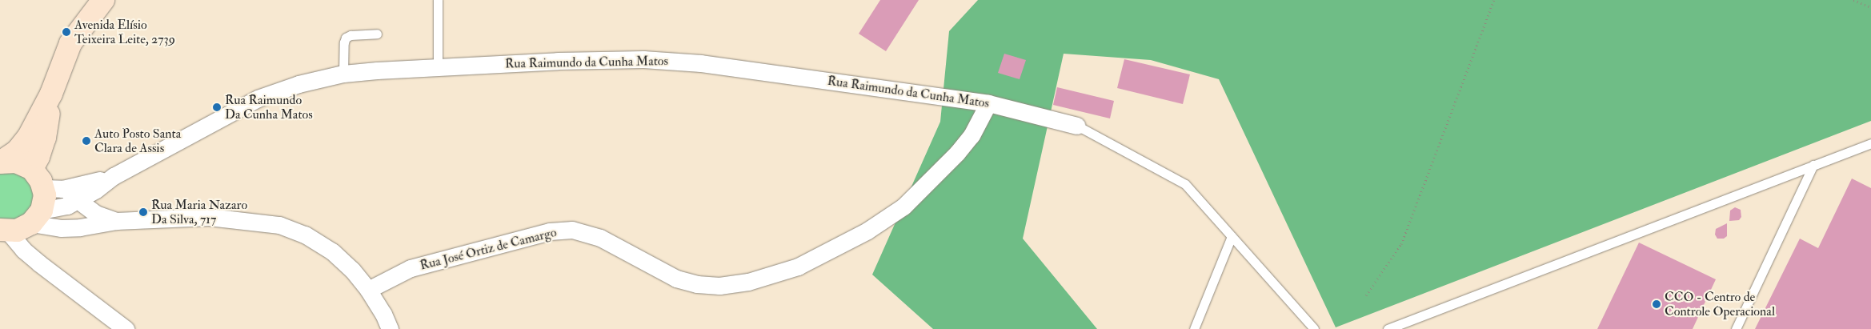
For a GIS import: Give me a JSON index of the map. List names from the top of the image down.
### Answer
{
  "streets": {
    "street": ["Rua Raimundo da Cunha Matos", "Rua José Ortiz de Camargo"]
  },
  "crossings": [
    ["Rua Raimundo da Cunha Matos", "Rua José Ortiz de Camargo"]
  ],
  "places": [
    "Avenida Elísio Teixeira Leite, 2739",
    "Rua Raimundo Da Cunha Matos",
    "Auto Posto Santa Clara de Assis",
    "Rua Maria Nazaro Da Silva, 717",
    "CCO - Centro de Controle Operacional"
  ]
}
